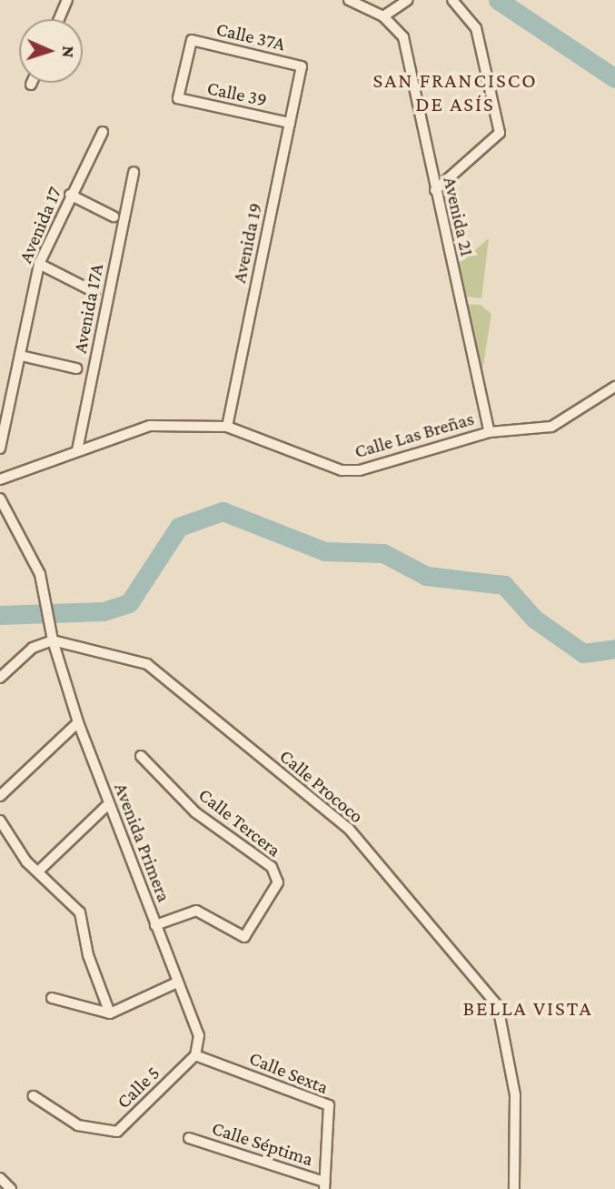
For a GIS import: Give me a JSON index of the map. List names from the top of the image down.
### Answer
{
  "streets": {
    "street": [
      "Calle 37A",
      "Calle 39",
      "Avenida 21",
      "Avenida 17",
      "Avenida 19",
      "Avenida 17A",
      "Calle Las Breñas",
      "Calle Prococo",
      "Calle Tercera",
      "Avenida Primera",
      "Calle Sexta",
      "Calle 5",
      "Calle Séptima"
    ]
  },
  "crossings": [
    ["Calle 37A", "Calle 39"],
    ["Calle 37A", "Avenida 19"],
    ["Calle 39", "Avenida 19"],
    ["Avenida 21", "Calle Las Breñas"],
    ["Avenida 19", "Calle Las Breñas"],
    ["Avenida 17A", "Calle Las Breñas"],
    ["Calle Prococo", "Avenida Primera"],
    ["Calle Tercera", "Avenida Primera"],
    ["Avenida Primera", "Calle Sexta"],
    ["Avenida Primera", "Calle 5"],
    ["Calle Sexta", "Calle 5"],
    ["Calle Sexta", "Calle Séptima"]
  ],
  "districts": ["SAN FRANCISCO DE ASÍS", "BELLA VISTA"],
  "north": "right"
}
